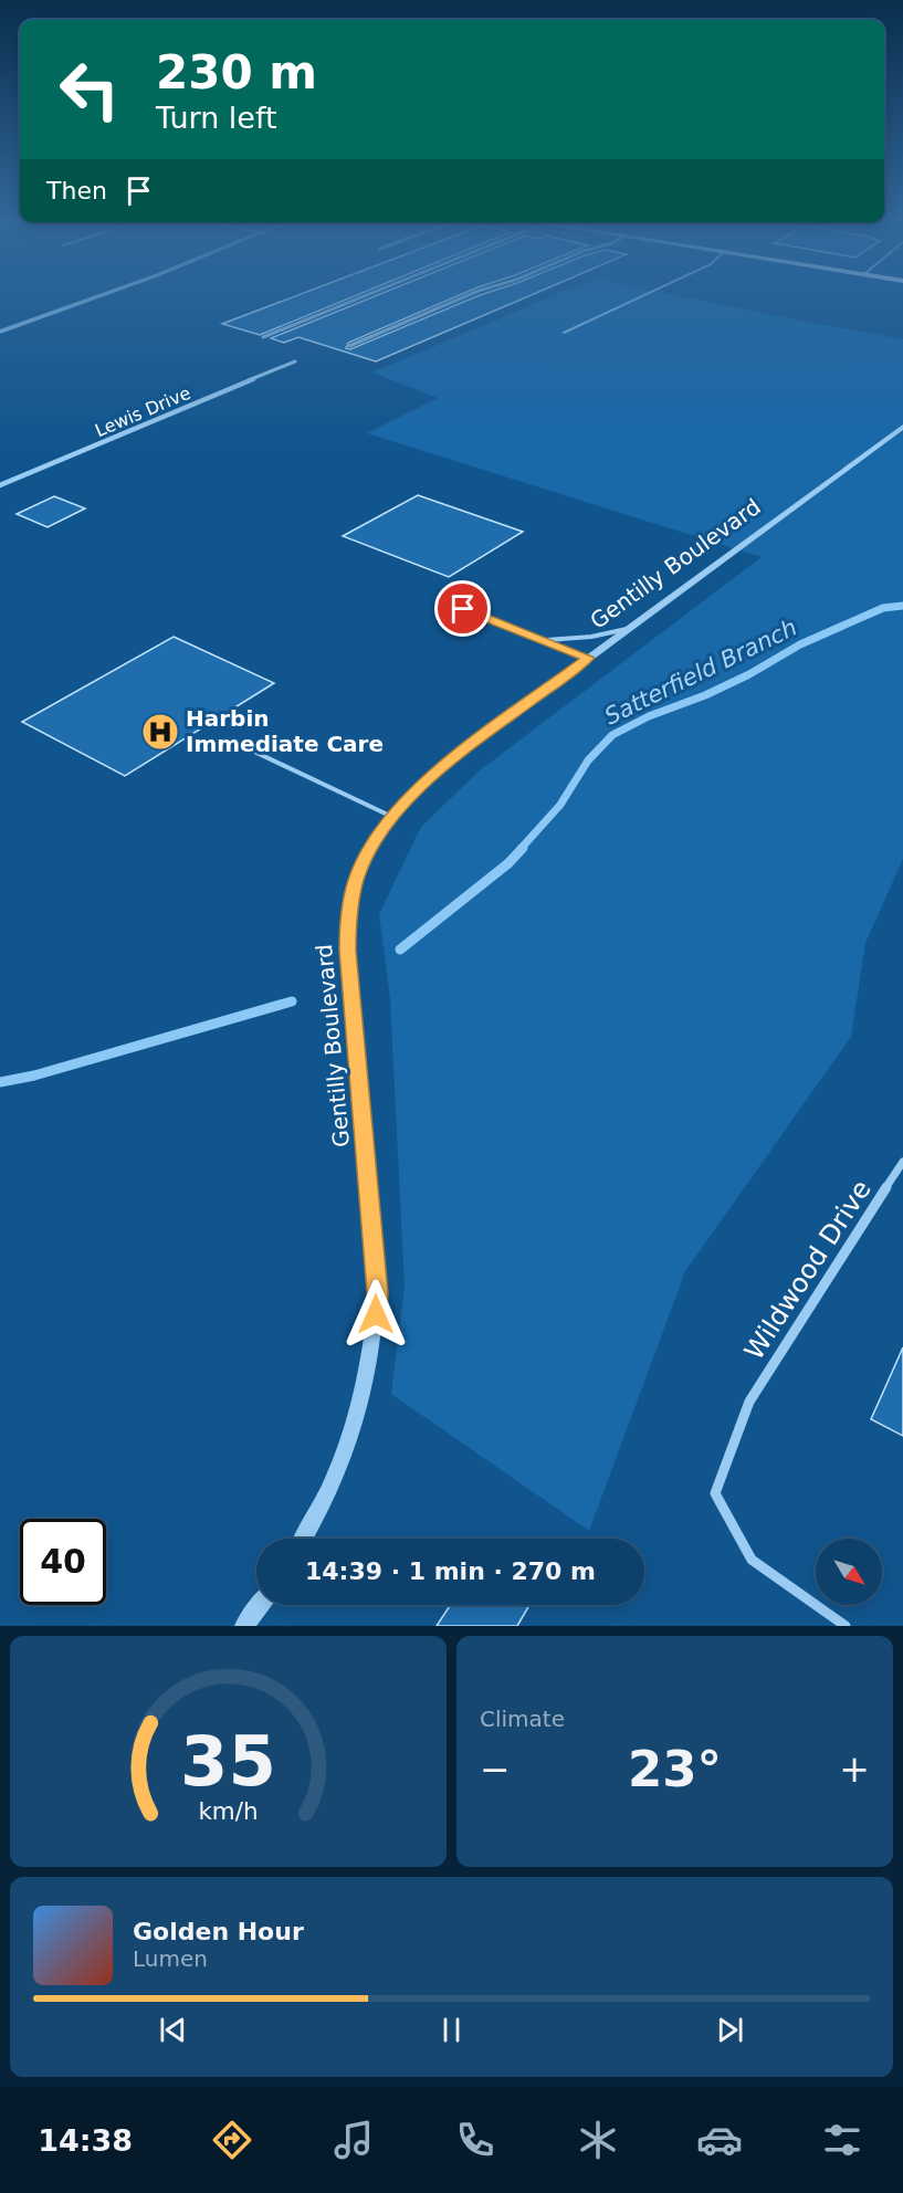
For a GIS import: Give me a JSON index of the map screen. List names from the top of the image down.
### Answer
{
  "streets": {
    "street": ["Lewis Drive", "Gentilly Boulevard", "Wildwood Drive"]
  },
  "water": ["Satterfield Branch"],
  "places": {
    "hospital": ["Harbin Immediate Care"]
  },
  "north": "bottom right",
  "page": {
    "turn": ["230 m", "Turn left"],
    "then": "Then",
    "limit": "40",
    "trip": "14:39 · 1 min · 270 m",
    "tile": "Climate",
    "heat": ["−", "23°", "+"],
    "song": ["Golden Hour", "Lumen"],
    "tabs": "14:38",
    "gauge": ["35", "km/h"]
  }
}
